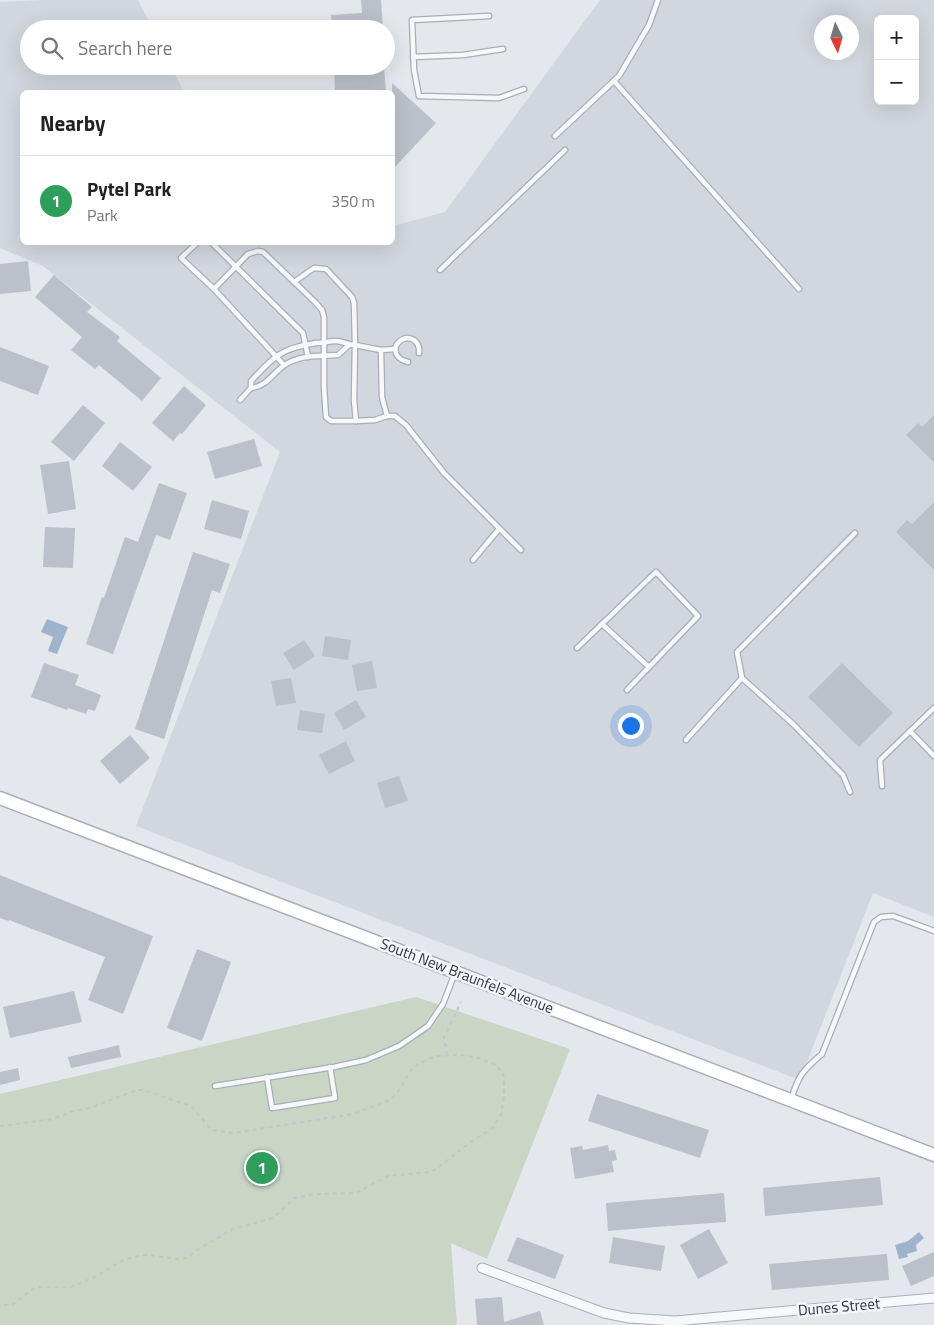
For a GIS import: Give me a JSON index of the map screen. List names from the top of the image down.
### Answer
{
  "streets": {
    "main road": ["South New Braunfels Avenue"],
    "street": ["Dunes Street"]
  },
  "north": "bottom",
  "page": {
    "map_buttons": ["+", "−"],
    "search": "Search here",
    "heading": "Nearby",
    "list": [
      {
        "mark": "1",
        "name": "Pytel Park",
        "note": "Park",
        "value": "350 m"
      }
    ],
    "pins": "1"
  }
}
